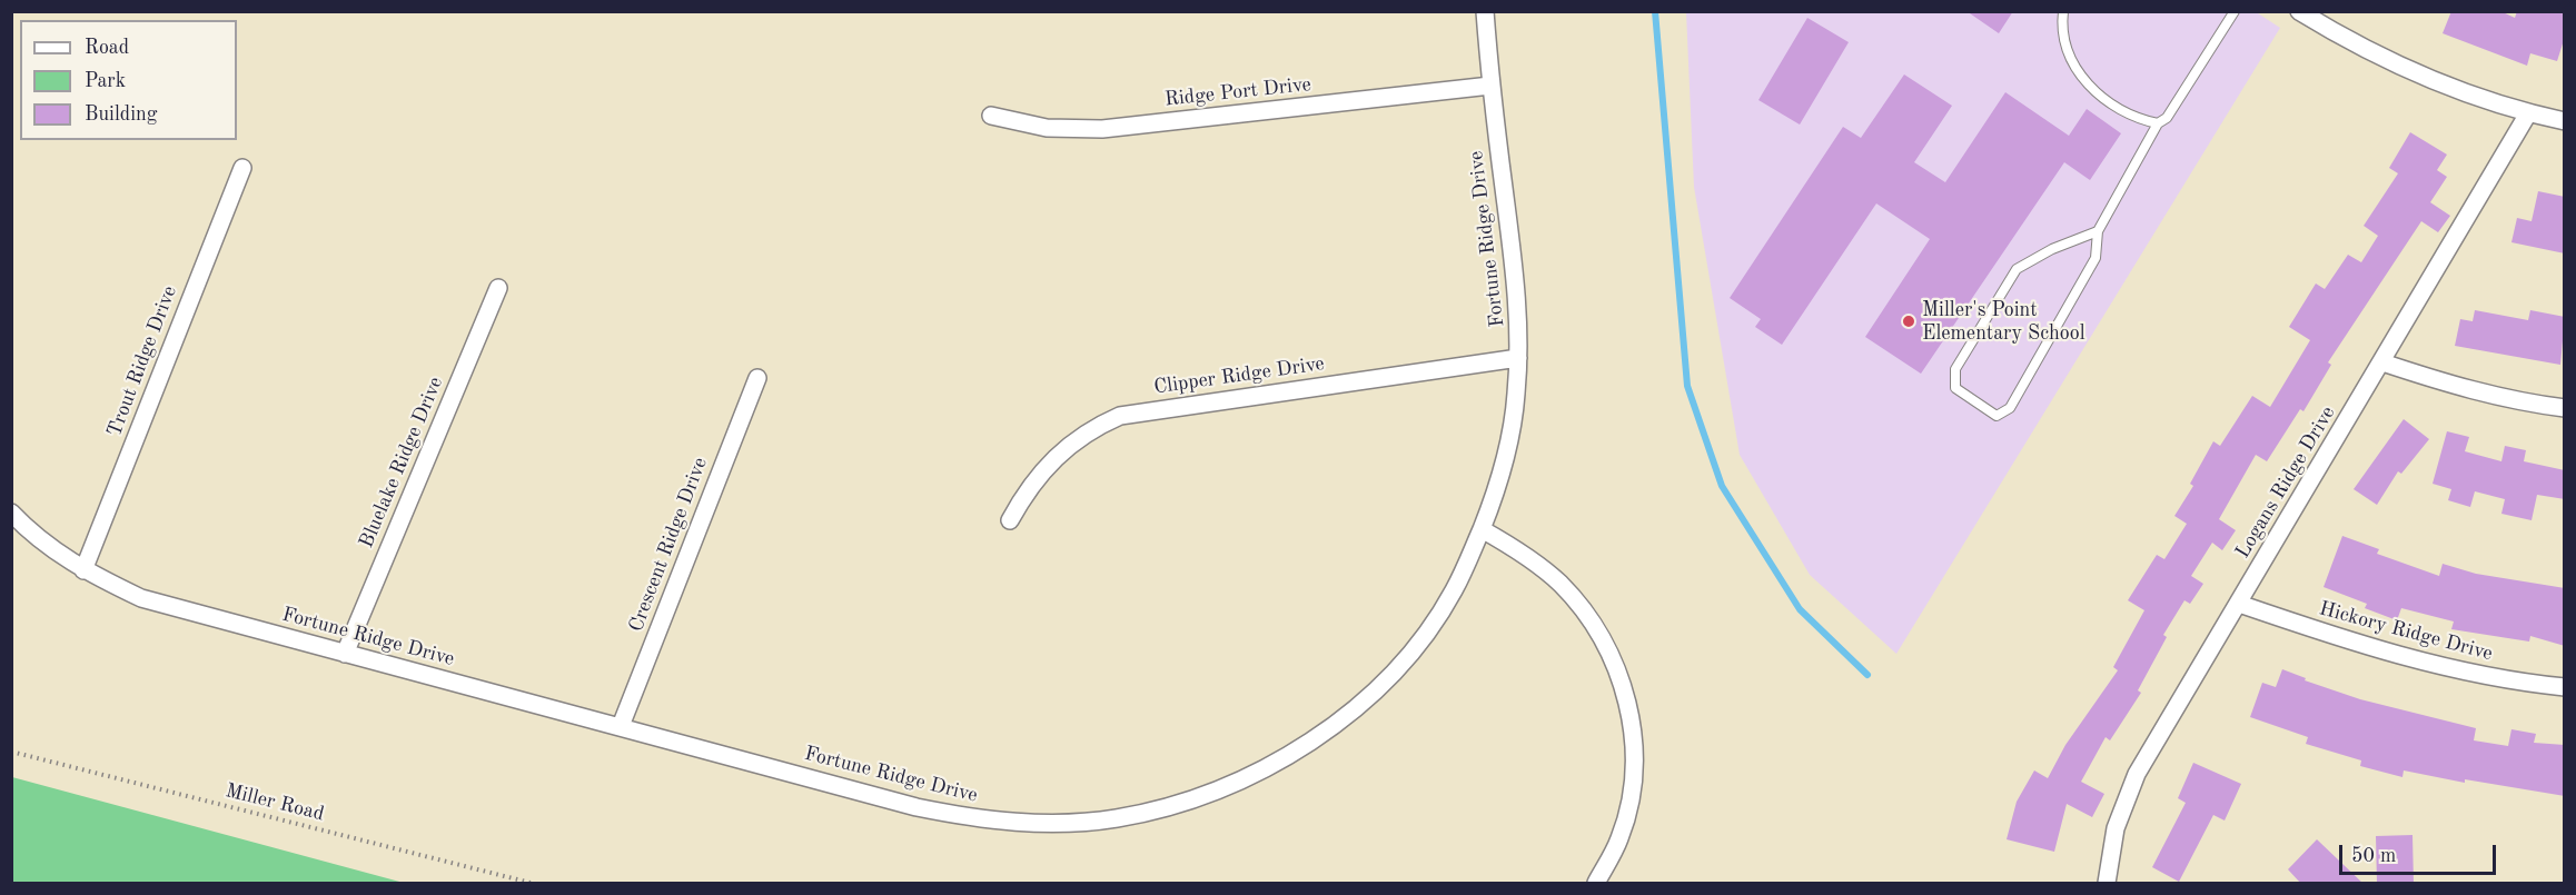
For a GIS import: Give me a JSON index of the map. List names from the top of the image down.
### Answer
{
  "streets": {
    "street": [
      "Ridge Port Drive",
      "Fortune Ridge Drive",
      "Trout Ridge Drive",
      "Clipper Ridge Drive",
      "Bluelake Ridge Drive",
      "Logans Ridge Drive",
      "Crescent Ridge Drive",
      "Hickory Ridge Drive"
    ],
    "path": ["Miller Road"]
  },
  "crossings": [
    ["Ridge Port Drive", "Fortune Ridge Drive"],
    ["Fortune Ridge Drive", "Trout Ridge Drive"],
    ["Fortune Ridge Drive", "Clipper Ridge Drive"],
    ["Fortune Ridge Drive", "Bluelake Ridge Drive"],
    ["Fortune Ridge Drive", "Crescent Ridge Drive"],
    ["Logans Ridge Drive", "Hickory Ridge Drive"]
  ],
  "places": ["Miller's Point Elementary School"],
  "legend": ["Road", "Park", "Building"],
  "scale_bar": "50 m"
}
